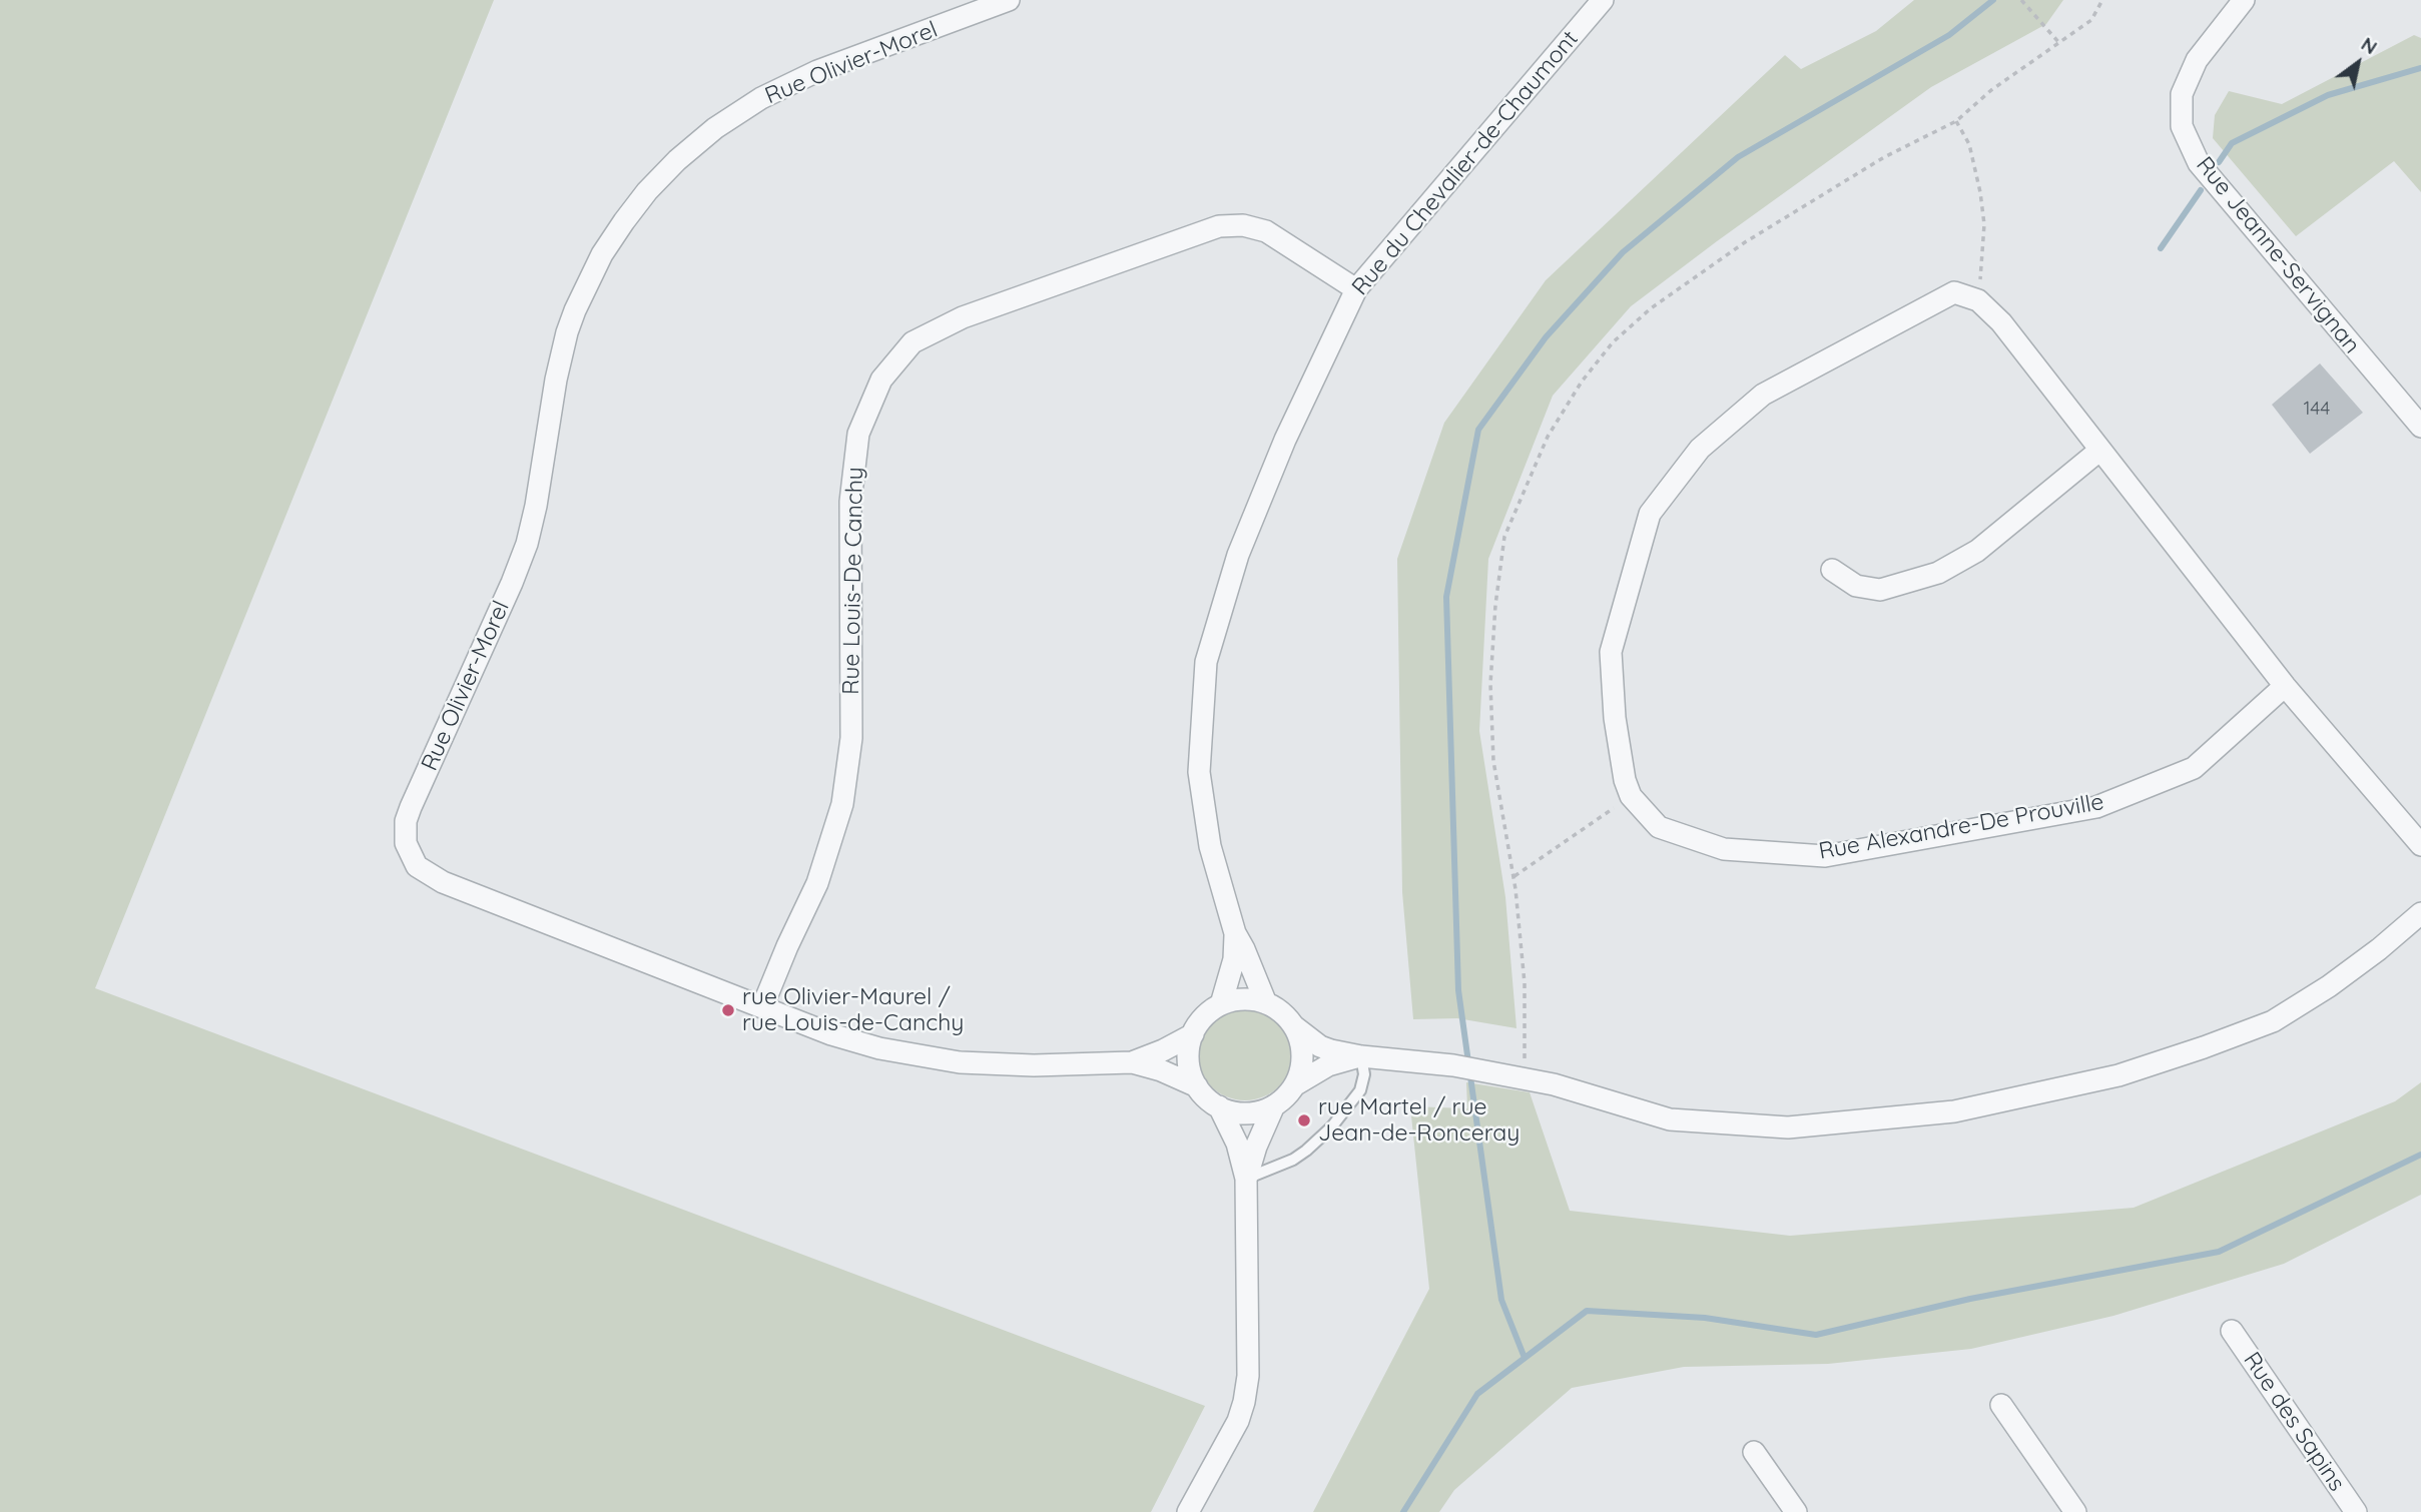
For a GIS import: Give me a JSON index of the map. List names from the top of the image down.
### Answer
{
  "streets": {
    "street": [
      "Rue Olivier-Morel",
      "Rue du Chevalier-de-Chaumont",
      "Rue Jeanne-Servignan",
      "Rue Louis-De Canchy",
      "Rue Alexandre-De Prouville",
      "Rue des Sapins"
    ]
  },
  "crossings": [
    ["Rue Olivier-Morel", "Rue du Chevalier-de-Chaumont"],
    ["Rue Olivier-Morel", "Rue Louis-De Canchy"],
    ["Rue du Chevalier-de-Chaumont", "Rue Louis-De Canchy"]
  ],
  "places": ["rue Olivier-Maurel / rue Louis-de-Canchy", "rue Martel / rue Jean-de-Ronceray"],
  "house_numbers": ["144"],
  "north": "top right"
}
